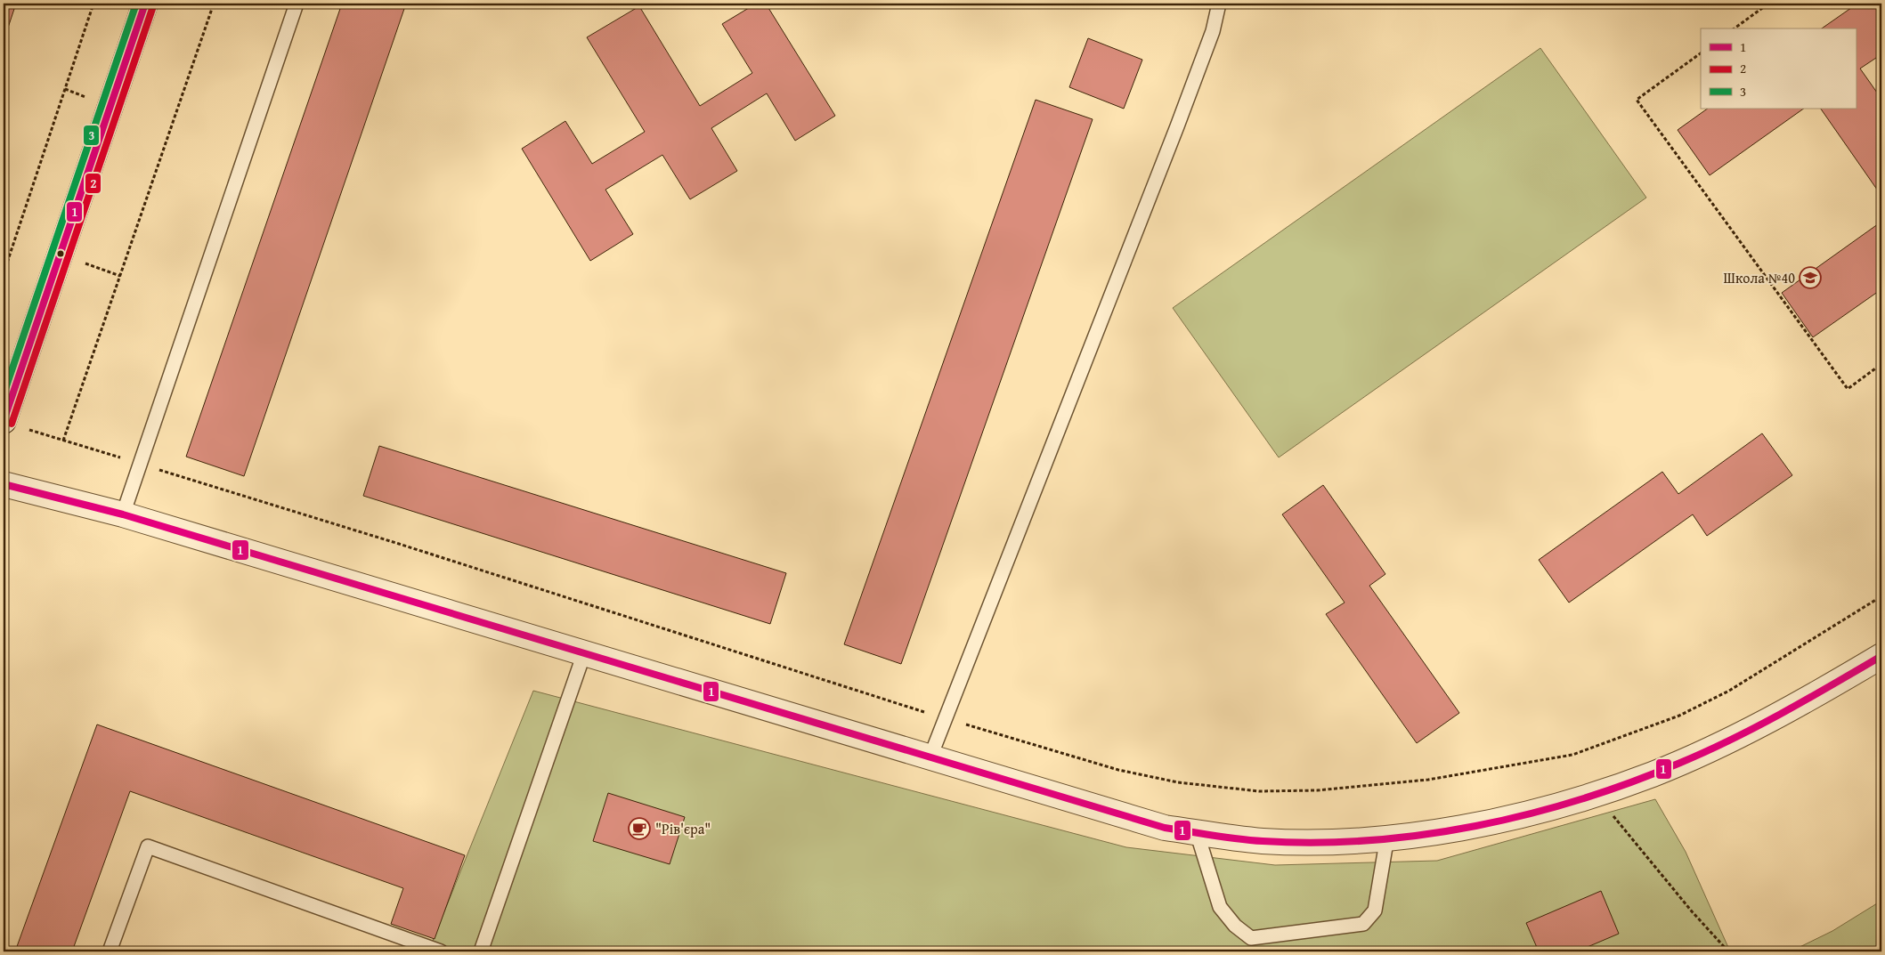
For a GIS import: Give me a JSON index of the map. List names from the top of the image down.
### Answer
{
  "places": {
    "school or university": ["Школа №40"],
    "cafe": ["\"Рів'єра\""]
  },
  "lines": ["transit line 1", "transit line 3", "transit line 2"],
  "legend": ["1", "2", "3"]
}
